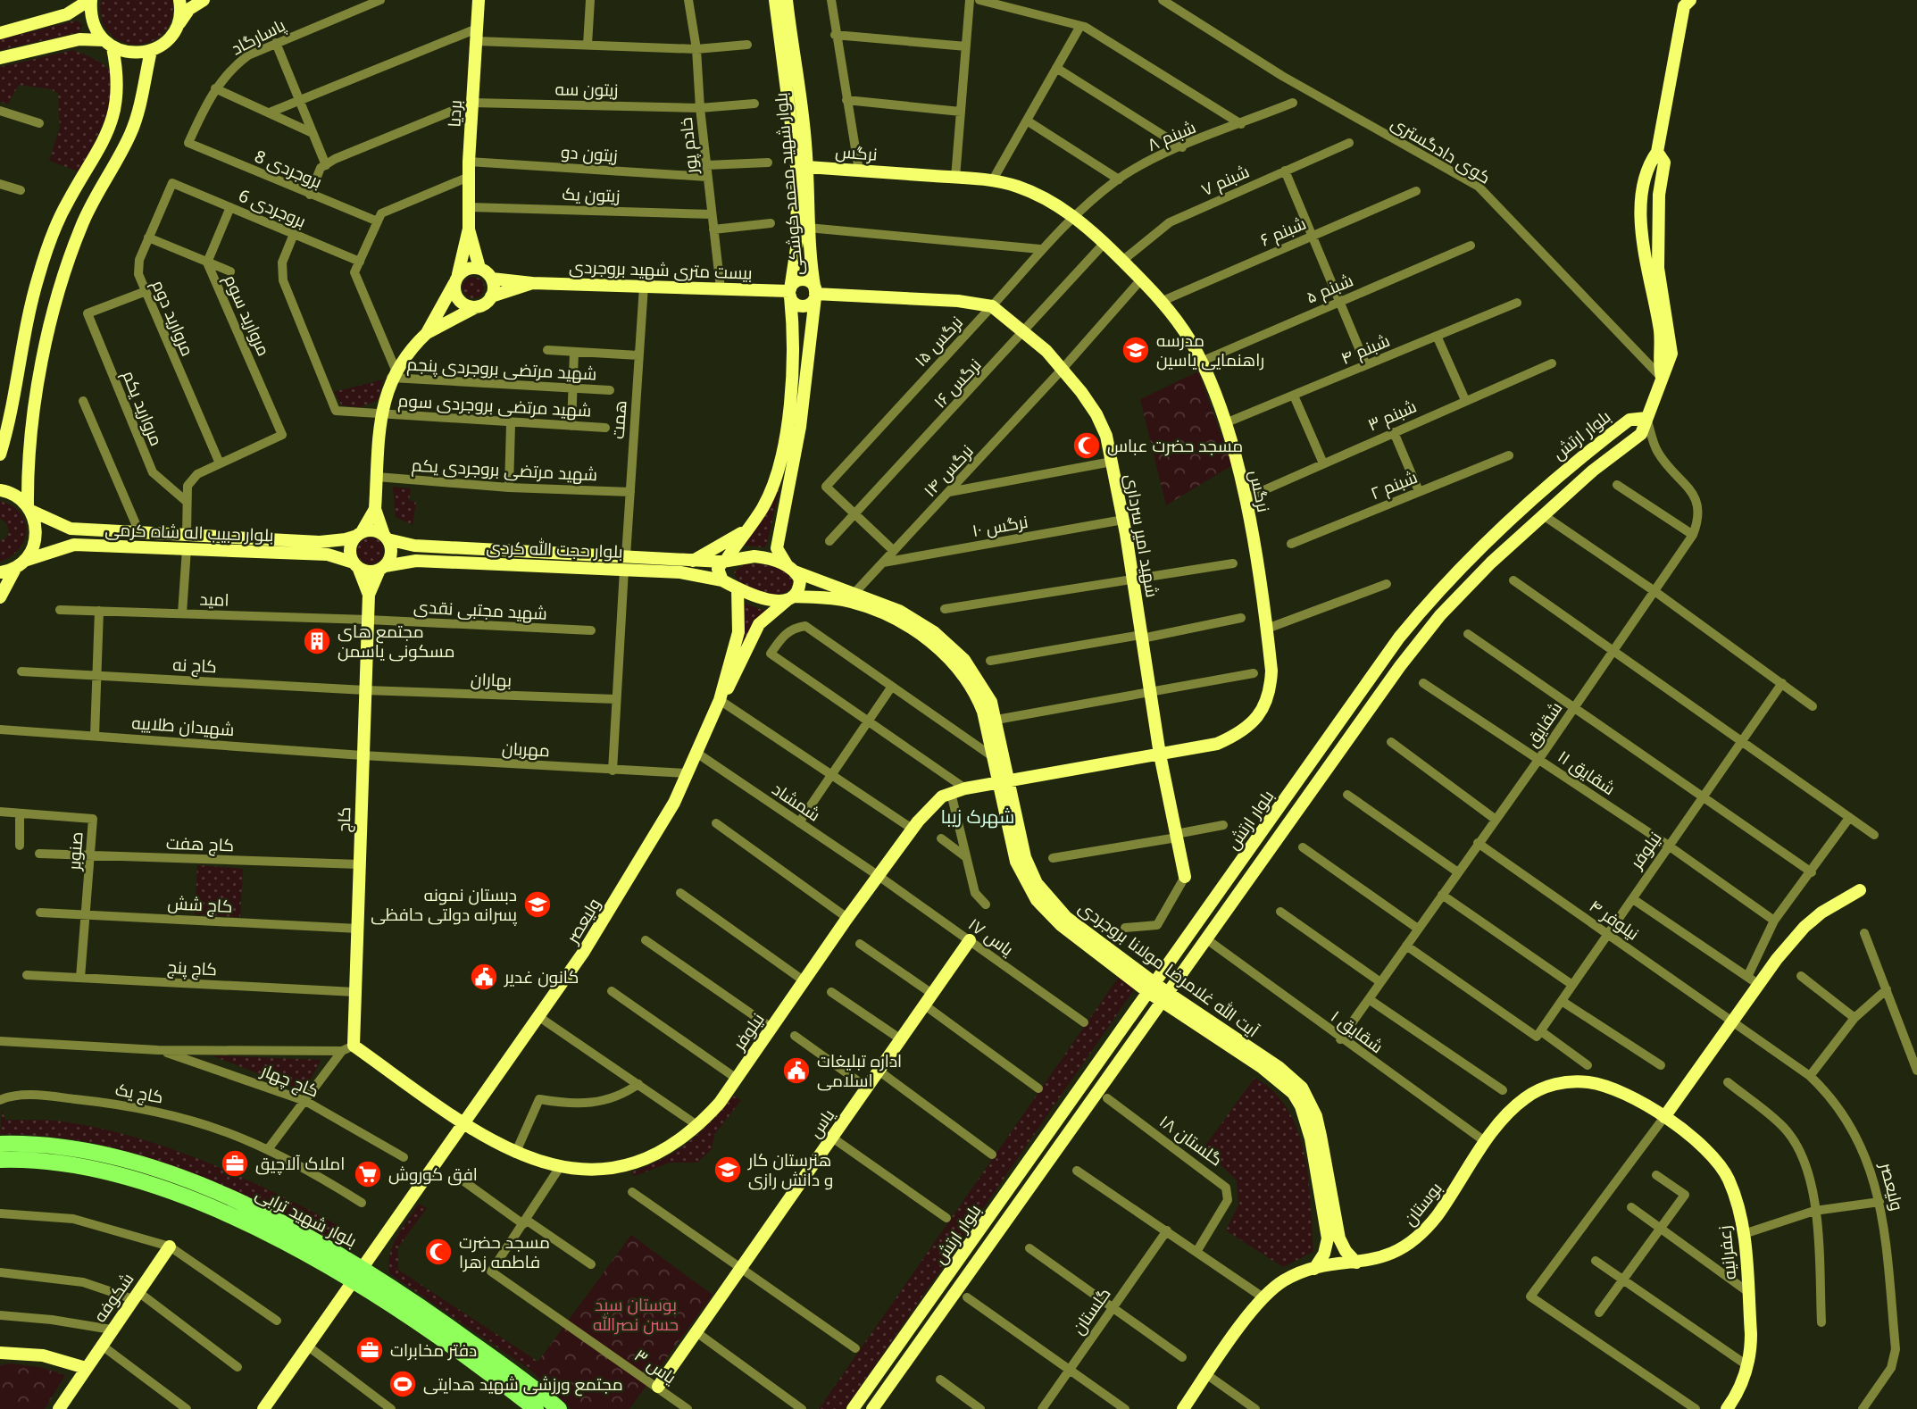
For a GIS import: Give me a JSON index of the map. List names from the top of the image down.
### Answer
{
  "streets": {
    "main road": ["بلوار شهید ترابی"],
    "street": [
      "پاسارگاد",
      "زیتون سه",
      "بردیا",
      "شبنم ۸",
      "خادم پور",
      "کوی دادگستری",
      "نرگس",
      "زیتون دو",
      "بروجردی 8",
      "شبنم ۷",
      "بلوار شهید محمد کوشکی",
      "زیتون یک",
      "بروجردی 6",
      "شبنم ۶",
      "بیست متری شهید بروجردی",
      "شبنم ۵",
      "مروارید سوم",
      "مروارید دوم",
      "نرگس ۱۵",
      "شبنم ۴",
      "شهید مرتضی بروجردی پنجم",
      "نرگس ۱۶",
      "شهید مرتضی بروجردی سوم",
      "مروارید یکم",
      "شبنم ۳",
      "همت",
      "بلوار ارتش",
      "شهید مرتضی بروجردی یکم",
      "نرگس ۱۴",
      "شبنم ۲",
      "نرگس ۱۰",
      "بلوار حبیب اله شاه کرمی",
      "شهید امیر سرداری",
      "بلوار حجت الله کردی",
      "امید",
      "شهید مجتبی نقدی",
      "کاج نه",
      "بهاران",
      "شقایق",
      "شهیدان طلاییه",
      "مهربان",
      "شقایق ۱۱",
      "شمشاد",
      "کاج",
      "کاج هفت",
      "نیلوفر",
      "صنوبر",
      "کاج شش",
      "نیلوفر ۴",
      "ولیعصر",
      "یاس ۱۷",
      "کاج پنج",
      "آیت الله غلامرضا مولانا بروجردی",
      "شقایق ۱",
      "کاج چهار",
      "کاج یک",
      "یاس",
      "گلستان ۱۸",
      "بوستان",
      "زعفرانیه",
      "شکوفه",
      "گلستان",
      "یاس ۳"
    ]
  },
  "crossings": [
    ["پاسارگاد", "بروجردی 8"],
    ["زیتون سه", "بردیا"],
    ["زیتون سه", "خادم پور"],
    ["بردیا", "زیتون دو"],
    ["بردیا", "زیتون یک"],
    ["شبنم ۸", "نرگس"],
    ["شبنم ۸", "نرگس ۱۵"],
    ["خادم پور", "زیتون دو"],
    ["خادم پور", "زیتون یک"],
    ["خادم پور", "بیست متری شهید بروجردی"],
    ["نرگس", "شبنم ۷"],
    ["نرگس", "بلوار شهید محمد کوشکی"],
    ["نرگس", "شبنم ۶"],
    ["نرگس", "شبنم ۵"],
    ["نرگس", "نرگس ۱۵"],
    ["نرگس", "شبنم ۴"],
    ["نرگس", "نرگس ۱۶"],
    ["نرگس", "شبنم ۳"],
    ["نرگس", "نرگس ۱۴"],
    ["نرگس", "شهید امیر سرداری"],
    ["نرگس", "نیلوفر"],
    ["نرگس", "آیت الله غلامرضا مولانا بروجردی"],
    ["بلوار شهید محمد کوشکی", "بیست متری شهید بروجردی"],
    ["بلوار شهید محمد کوشکی", "شهید امیر سرداری"],
    ["بلوار شهید محمد کوشکی", "بلوار حجت الله کردی"],
    ["بلوار شهید محمد کوشکی", "آیت الله غلامرضا مولانا بروجردی"],
    ["بروجردی 6", "مروارید سوم"],
    ["بروجردی 6", "مروارید دوم"],
    ["بروجردی 6", "شهید مرتضی بروجردی سوم"],
    ["بیست متری شهید بروجردی", "همت"],
    ["بیست متری شهید بروجردی", "شهید امیر سرداری"],
    ["مروارید سوم", "مروارید دوم"],
    ["مروارید دوم", "مروارید یکم"],
    ["نرگس ۱۵", "نرگس ۱۶"],
    ["نرگس ۱۵", "شهید امیر سرداری"],
    ["نرگس ۱۶", "شهید امیر سرداری"],
    ["همت", "شهید مرتضی بروجردی یکم"],
    ["همت", "بلوار حجت الله کردی"],
    ["همت", "بهاران"],
    ["همت", "مهربان"],
    ["بلوار ارتش", "شقایق"],
    ["بلوار ارتش", "آیت الله غلامرضا مولانا بروجردی"],
    ["نرگس ۱۴", "نرگس ۱۰"],
    ["نرگس ۱۴", "شهید امیر سرداری"],
    ["نرگس ۱۴", "آیت الله غلامرضا مولانا بروجردی"],
    ["نرگس ۱۰", "شهید امیر سرداری"],
    ["بلوار حبیب اله شاه کرمی", "بلوار حجت الله کردی"],
    ["بلوار حبیب اله شاه کرمی", "کاج"],
    ["بلوار حجت الله کردی", "کاج"],
    ["امید", "شهید مجتبی نقدی"],
    ["امید", "کاج"],
    ["شهید مجتبی نقدی", "کاج"],
    ["کاج نه", "بهاران"],
    ["کاج نه", "کاج"],
    ["بهاران", "کاج"],
    ["شقایق", "شقایق ۱۱"],
    ["شقایق", "نیلوفر ۴"],
    ["شقایق", "شقایق ۱"],
    ["شهیدان طلاییه", "مهربان"],
    ["شهیدان طلاییه", "کاج"],
    ["مهربان", "کاج"],
    ["مهربان", "ولیعصر"],
    ["شقایق ۱۱", "نیلوفر"],
    ["شمشاد", "نیلوفر"],
    ["شمشاد", "ولیعصر"],
    ["شمشاد", "یاس ۱۷"],
    ["کاج", "کاج هفت"],
    ["کاج", "کاج شش"],
    ["کاج", "کاج پنج"],
    ["کاج هفت", "صنوبر"],
    ["نیلوفر", "نیلوفر ۴"],
    ["نیلوفر", "ولیعصر"],
    ["نیلوفر", "یاس ۱۷"],
    ["نیلوفر", "آیت الله غلامرضا مولانا بروجردی"],
    ["نیلوفر", "یاس ۳"],
    ["صنوبر", "کاج شش"],
    ["صنوبر", "کاج پنج"],
    ["نیلوفر ۴", "ولیعصر"],
    ["ولیعصر", "بلوار شهید ترابی"],
    ["یاس ۱۷", "یاس"],
    ["آیت الله غلامرضا مولانا بروجردی", "بوستان"],
    ["شقایق ۱", "بوستان"],
    ["یاس", "یاس ۳"],
    ["بوستان", "زعفرانیه"]
  ],
  "districts": ["شهرک زیبا"],
  "parks": ["بوستان سید حسن نصرالله"],
  "places": {
    "school or university": ["مدرسه راهنمایی یاسین", "دبستان نمونه پسرانه دولتی حافظی", "هنرستان کار و دانش رازی"],
    "mosque": ["مسجد حضرت عباس", "مسجد حضرت فاطمه زهرا"],
    "building": ["مجتمع های مسکونی یاسمن"],
    "public building": ["کانون غدیر", "اداره تبلیغات اسلامی"],
    "office": ["املاک آلاچیق", "دفتر مخابرات"],
    "supermarket": ["افق کوروش"],
    "sports": ["مجتمع ورزشی شهید هدایتی"]
  }
}
